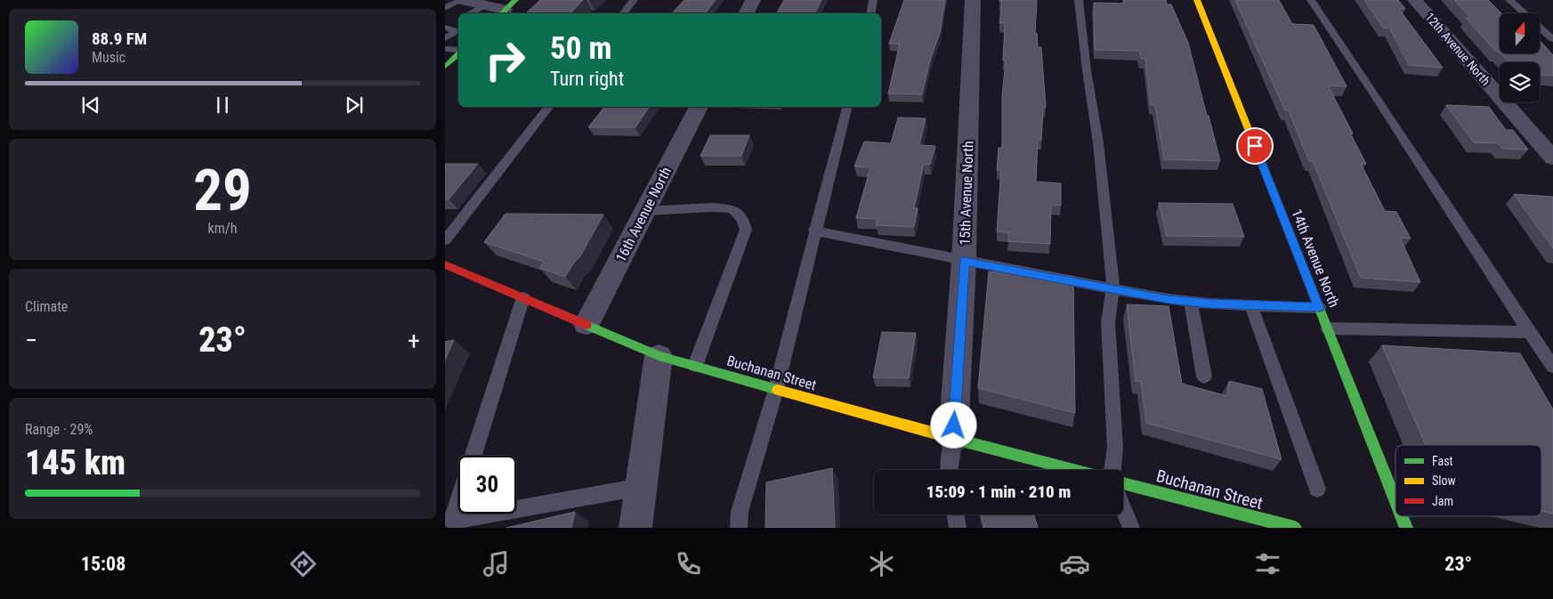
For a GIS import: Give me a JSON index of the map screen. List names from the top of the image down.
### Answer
{
  "streets": {
    "street": [
      "12th Avenue North",
      "15th Avenue North",
      "16th Avenue North",
      "14th Avenue North",
      "Buchanan Street"
    ]
  },
  "crossings": [
    ["15th Avenue North", "Buchanan Street"],
    ["16th Avenue North", "Buchanan Street"]
  ],
  "legend": ["Fast", "Slow", "Jam"],
  "north": "top",
  "page": {
    "turn": ["50 m", "Turn right"],
    "song": ["88.9 FM", "Music"],
    "tile": [
      ["29", "km/h"],
      "Climate",
      ["Range · 29%", "145 km"]
    ],
    "heat": ["−", "23°", "+"],
    "limit": "30",
    "trip": "15:09 · 1 min · 210 m",
    "tabs": ["15:08", "23°"]
  }
}
